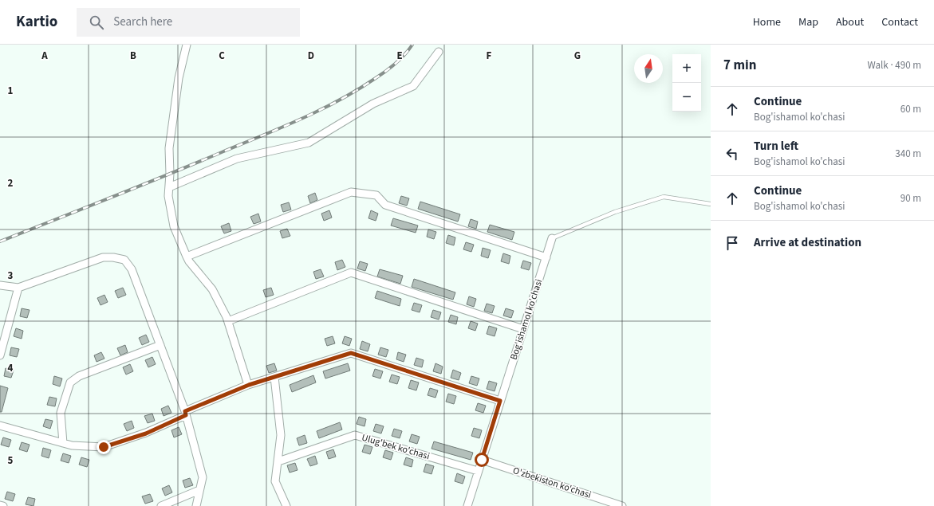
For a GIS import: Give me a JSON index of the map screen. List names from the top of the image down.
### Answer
{
  "streets": {
    "street": ["Bog'ishamol ko'chasi", "Ulug'bek ko'chasi", "O'zbekiston ko'chasi"]
  },
  "crossings": [
    ["Bog'ishamol ko'chasi", "Ulug'bek ko'chasi"],
    ["Bog'ishamol ko'chasi", "O'zbekiston ko'chasi"]
  ],
  "north": "top",
  "page": {
    "header": "Kartio",
    "search": "Search here",
    "nav": [
      "Home",
      "Map",
      "About",
      "Contact"
    ],
    "heading": ["7 min", "Walk · 490 m"],
    "map_buttons": ["+", "−"],
    "list": [
      ["Continue", "Bog'ishamol ko'chasi", "60 m"],
      ["Turn left", "Bog'ishamol ko'chasi", "340 m"],
      ["Continue", "Bog'ishamol ko'chasi", "90 m"],
      "Arrive at destination"
    ]
  },
  "grid": {
    "columns": [
      "A",
      "B",
      "C",
      "D",
      "E",
      "F",
      "G"
    ],
    "rows": [
      "1",
      "2",
      "3",
      "4",
      "5"
    ]
  }
}
